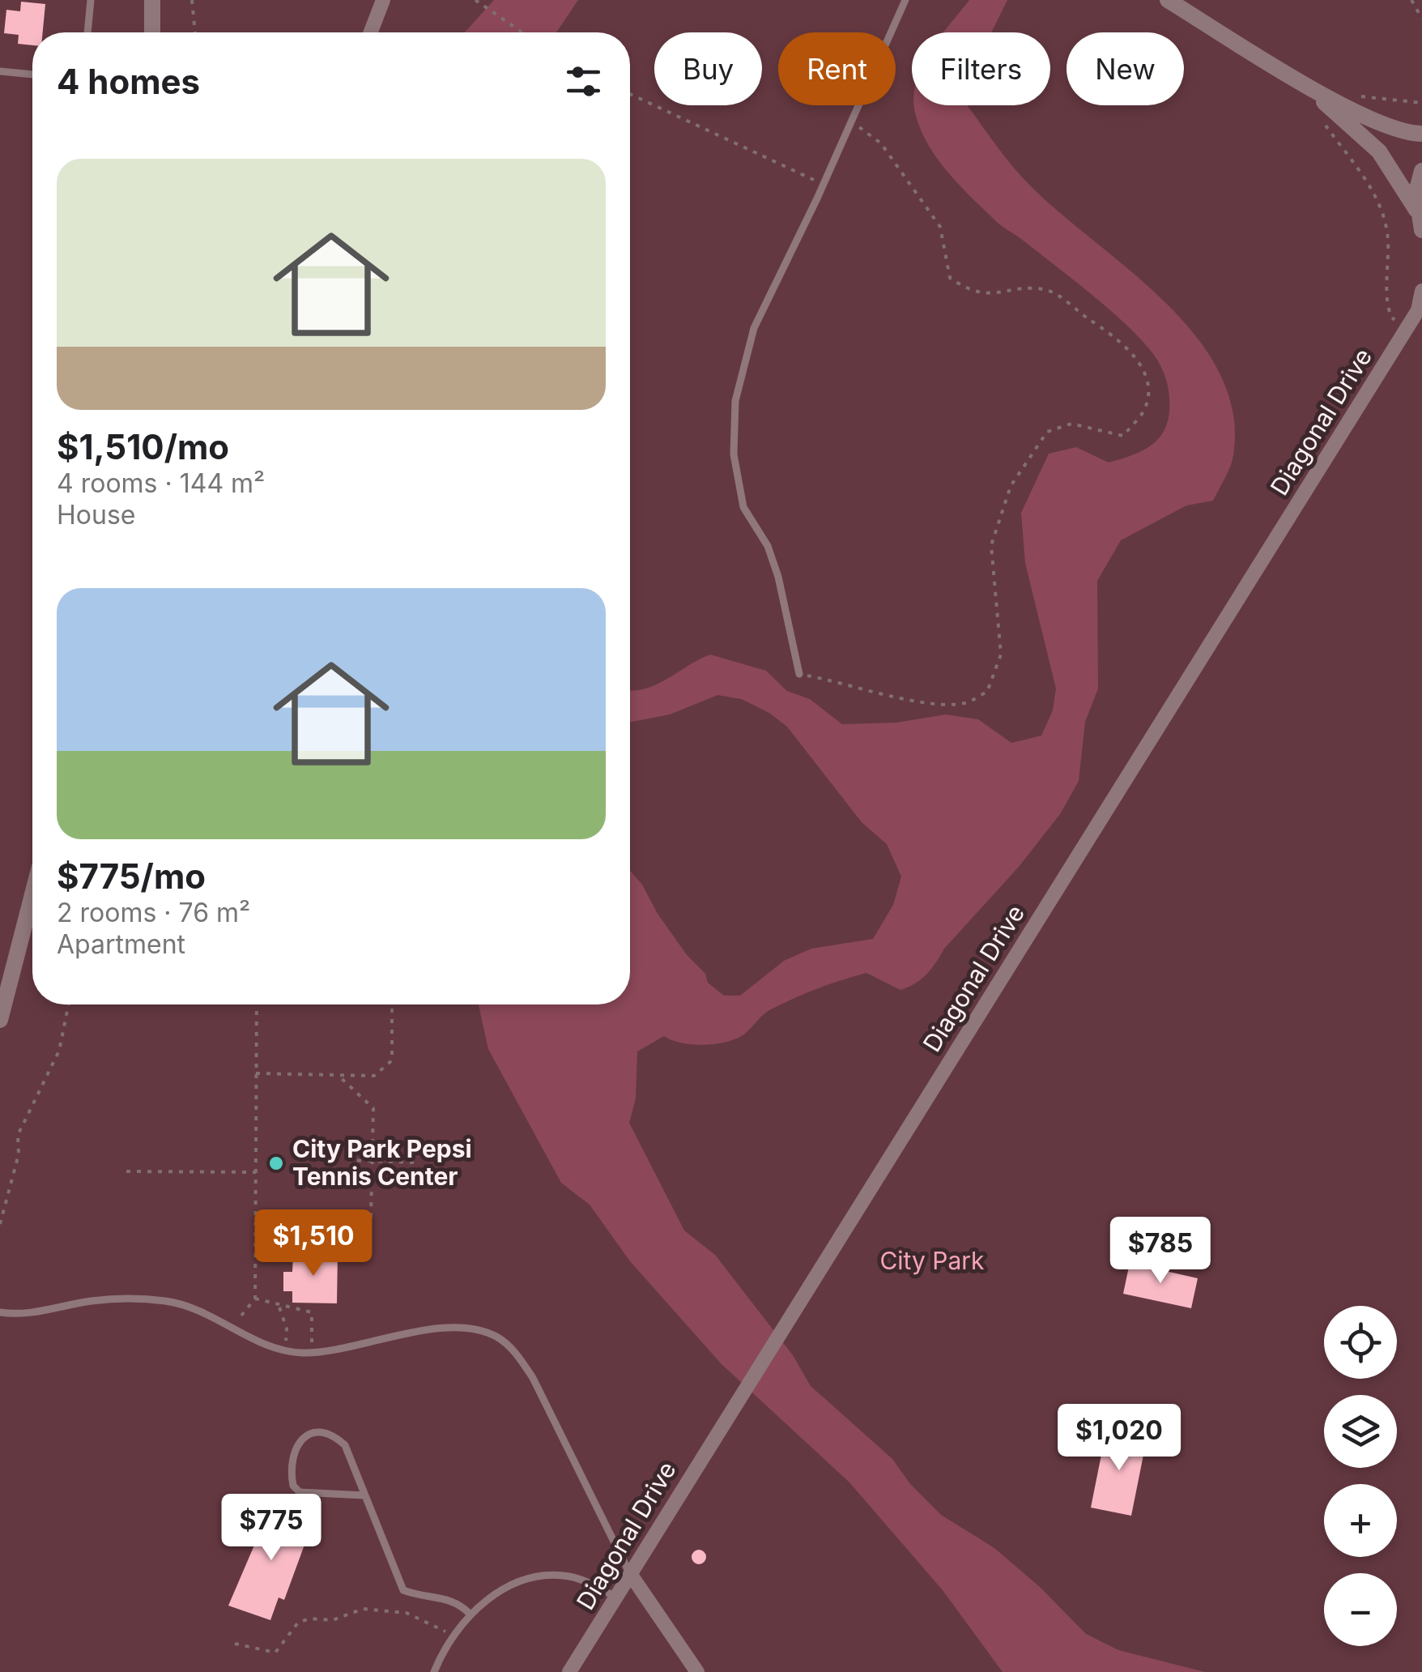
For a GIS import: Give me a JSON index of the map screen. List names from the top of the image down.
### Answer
{
  "streets": {
    "street": ["Diagonal Drive"]
  },
  "parks": ["City Park"],
  "places": ["City Park Pepsi Tennis Center"],
  "page": {
    "chip": [
      "Buy",
      "Rent",
      "Filters",
      "New"
    ],
    "heading": "4 homes",
    "list": [
      {
        "name": "$1,510/mo",
        "note": "4 rooms · 144 m² · House"
      },
      {
        "name": "$775/mo",
        "note": "2 rooms · 76 m² · Apartment"
      }
    ],
    "price": [
      "$1,510",
      "$785",
      "$1,020",
      "$775"
    ],
    "map_buttons": ["+", "−"]
  }
}
